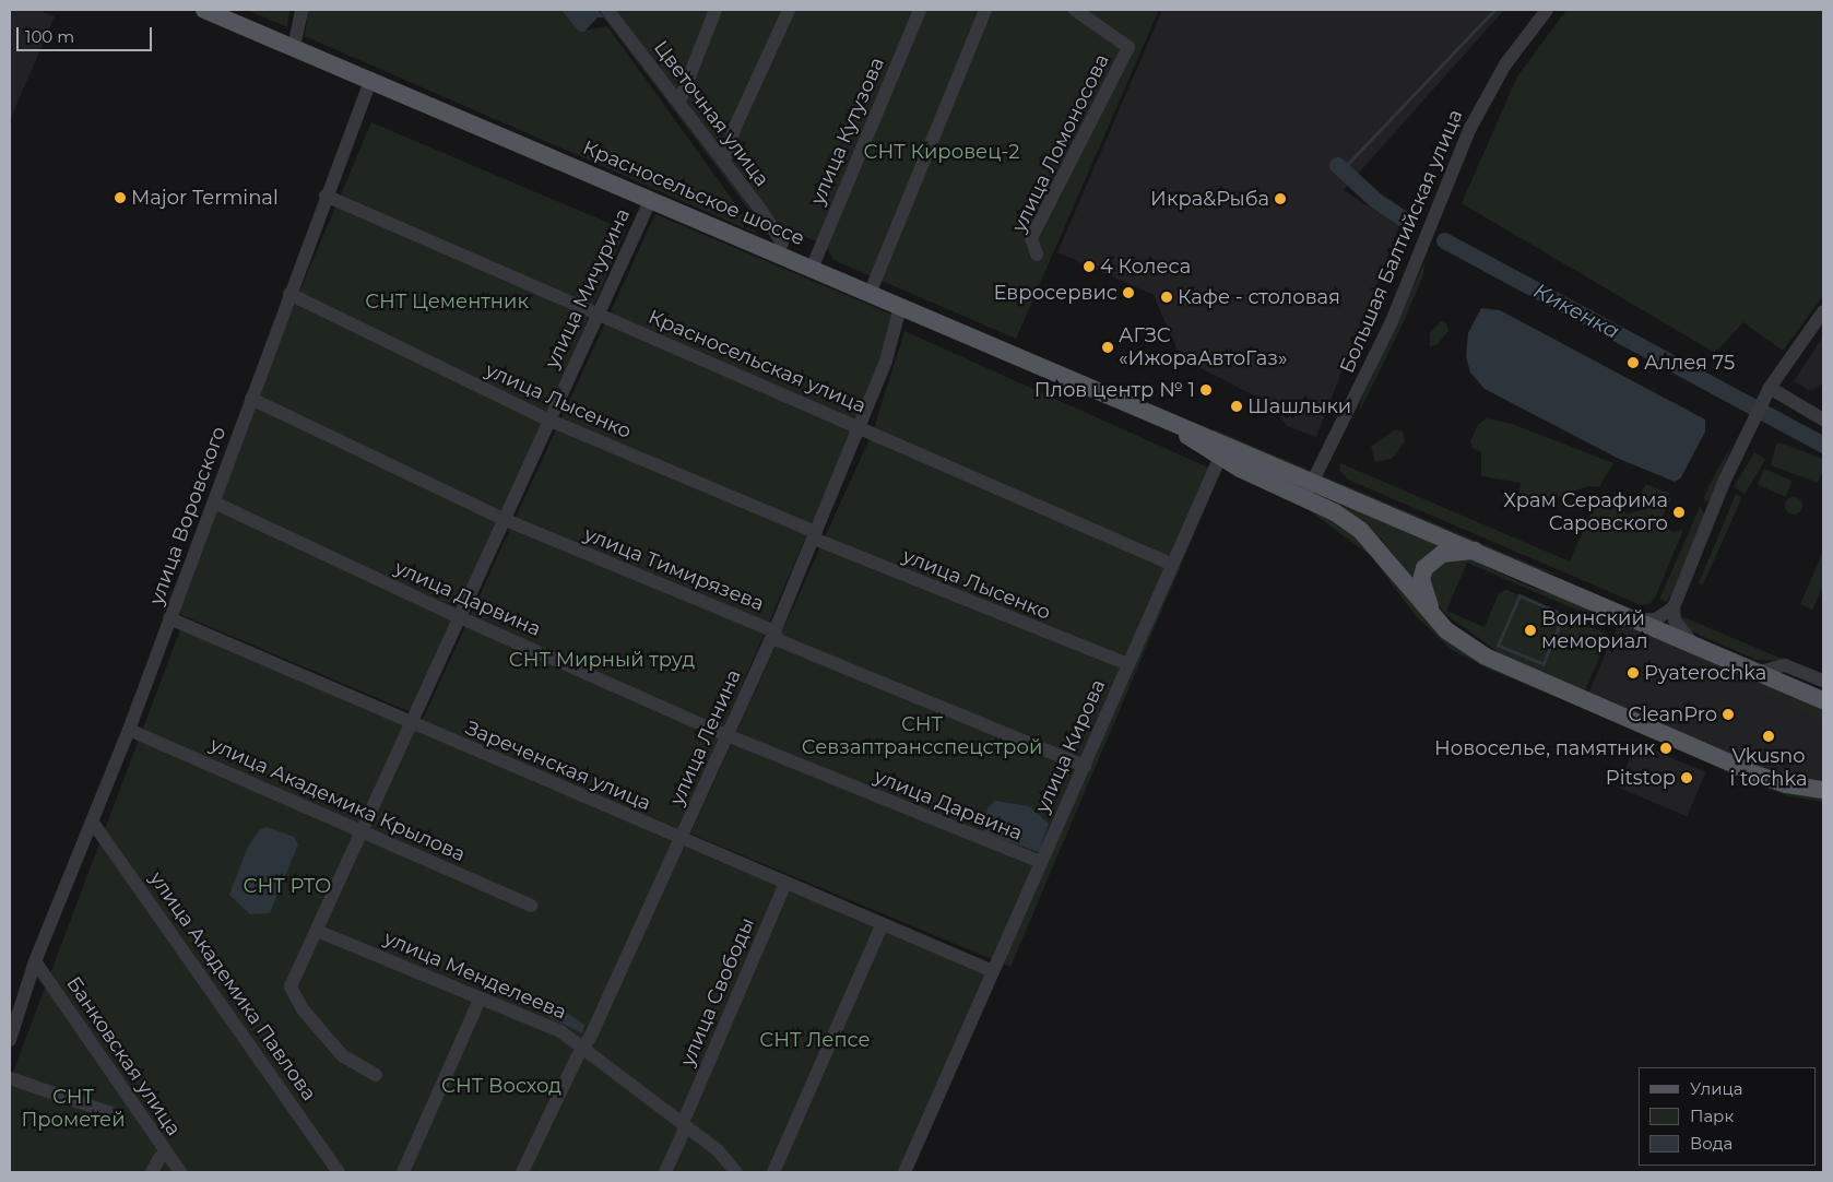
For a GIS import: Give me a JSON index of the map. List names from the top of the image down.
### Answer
{
  "streets": {
    "main road": ["Красносельское шоссе"],
    "street": [
      "Цветочная улица",
      "улица Кутузова",
      "улица Ломоносова",
      "Большая Балтийская улица",
      "улица Мичурина",
      "Красносельская улица",
      "улица Лысенко",
      "улица Воровского",
      "улица Тимирязева",
      "улица Дарвина",
      "улица Ленина",
      "улица Кирова",
      "Зареченская улица",
      "улица Академика Крылова",
      "улица Менделеева",
      "улица Академика Павлова",
      "улица Свободы",
      "Банковская улица"
    ]
  },
  "crossings": [
    ["Цветочная улица", "Красносельское шоссе"],
    ["улица Кутузова", "Красносельское шоссе"],
    ["Красносельское шоссе", "Большая Балтийская улица"],
    ["Красносельское шоссе", "улица Мичурина"],
    ["Красносельское шоссе", "улица Воровского"],
    ["Красносельское шоссе", "улица Ленина"],
    ["Красносельское шоссе", "улица Кирова"],
    ["улица Мичурина", "Красносельская улица"],
    ["улица Мичурина", "улица Лысенко"],
    ["улица Мичурина", "улица Тимирязева"],
    ["улица Мичурина", "улица Дарвина"],
    ["улица Мичурина", "Зареченская улица"],
    ["улица Мичурина", "улица Академика Крылова"],
    ["улица Мичурина", "улица Менделеева"],
    ["Красносельская улица", "улица Воровского"],
    ["Красносельская улица", "улица Ленина"],
    ["Красносельская улица", "улица Кирова"],
    ["улица Лысенко", "улица Воровского"],
    ["улица Лысенко", "улица Ленина"],
    ["улица Лысенко", "улица Кирова"],
    ["улица Воровского", "улица Тимирязева"],
    ["улица Воровского", "улица Дарвина"],
    ["улица Воровского", "Зареченская улица"],
    ["улица Воровского", "улица Академика Крылова"],
    ["улица Воровского", "улица Академика Павлова"],
    ["улица Воровского", "Банковская улица"],
    ["улица Тимирязева", "улица Ленина"],
    ["улица Тимирязева", "улица Кирова"],
    ["улица Дарвина", "улица Ленина"],
    ["улица Дарвина", "улица Кирова"],
    ["улица Ленина", "Зареченская улица"],
    ["улица Ленина", "улица Менделеева"],
    ["улица Кирова", "Зареченская улица"],
    ["Зареченская улица", "улица Свободы"],
    ["улица Менделеева", "улица Свободы"]
  ],
  "water": ["Кикенка"],
  "parks": [
    "СНТ Кировец-2",
    "СНТ Цементник",
    "СНТ Мирный труд",
    "СНТ Севзаптрансспецстрой",
    "СНТ РТО",
    "СНТ Лепсе",
    "СНТ Восход",
    "СНТ Прометей"
  ],
  "places": [
    "Major Terminal",
    "Икра&Рыба",
    "4 Колеса",
    "Евросервис",
    "Кафе - столовая",
    "АГЗС «ИжораАвтоГаз»",
    "Аллея 75",
    "Плов центр № 1",
    "Шашлыки",
    "Храм Серафима Саровского",
    "Воинский мемориал",
    "Pyaterochka",
    "CleanPro",
    "Vkusno i tochka",
    "Новоселье, памятник",
    "Pitstop"
  ],
  "legend": ["Улица", "Парк", "Вода"],
  "scale_bar": "100 m"
}
